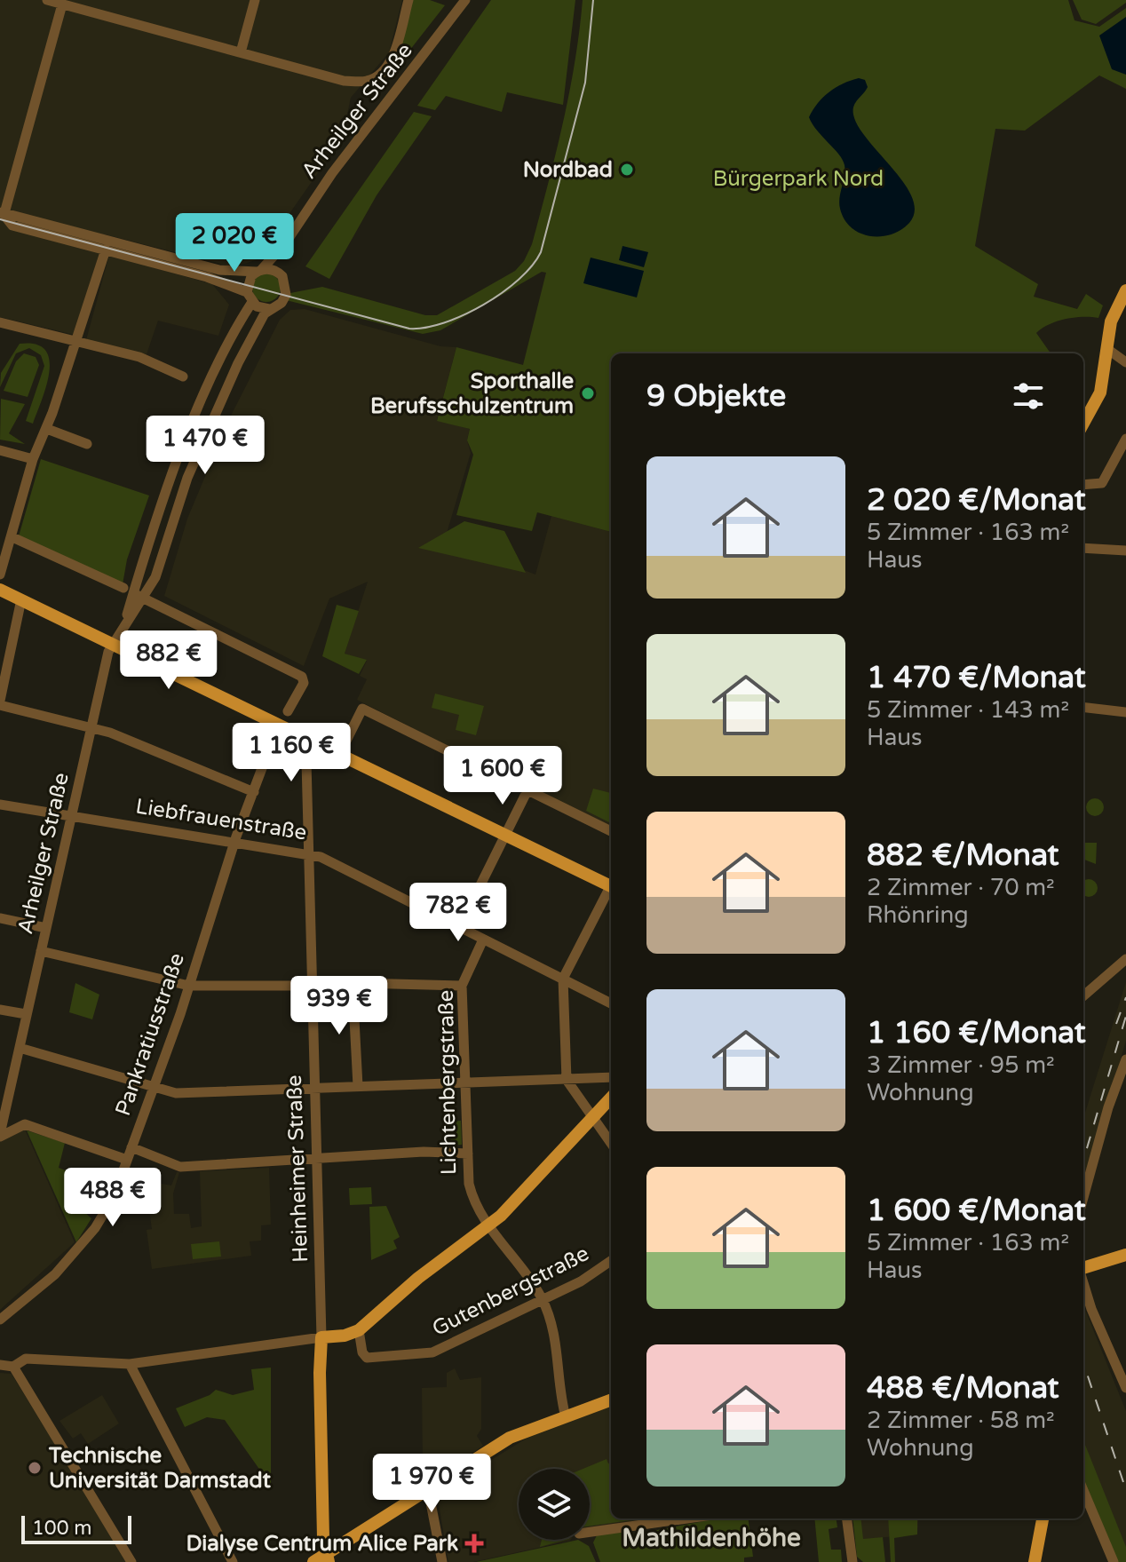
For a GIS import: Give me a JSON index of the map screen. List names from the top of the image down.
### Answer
{
  "streets": {
    "main road": ["Heinheimer Straße"],
    "street": [
      "Arheilger Straße",
      "Liebfrauenstraße",
      "Pankratiusstraße",
      "Lichtenbergstraße",
      "Gutenbergstraße"
    ]
  },
  "crossings": [
    ["Arheilger Straße", "Liebfrauenstraße"],
    ["Liebfrauenstraße", "Pankratiusstraße"],
    ["Liebfrauenstraße", "Lichtenbergstraße"],
    ["Liebfrauenstraße", "Heinheimer Straße"],
    ["Lichtenbergstraße", "Gutenbergstraße"]
  ],
  "districts": ["Mathildenhöhe"],
  "parks": ["Bürgerpark Nord"],
  "places": {
    "other": ["Nordbad", "Sporthalle Berufsschulzentrum", "Technische Universität Darmstadt"],
    "health": ["Dialyse Centrum Alice Park"]
  },
  "scale_bar": "100 m",
  "page": {
    "price": [
      "2 020 €",
      "1 470 €",
      "882 €",
      "1 160 €",
      "1 600 €",
      "782 €",
      "939 €",
      "488 €",
      "1 970 €"
    ],
    "heading": "9 Objekte",
    "list": [
      {
        "name": "2 020 €/Monat",
        "note": "5 Zimmer · 163 m² · Haus"
      },
      {
        "name": "1 470 €/Monat",
        "note": "5 Zimmer · 143 m² · Haus"
      },
      {
        "name": "882 €/Monat",
        "note": "2 Zimmer · 70 m² · Rhönring"
      },
      {
        "name": "1 160 €/Monat",
        "note": "3 Zimmer · 95 m² · Wohnung"
      },
      {
        "name": "1 600 €/Monat",
        "note": "5 Zimmer · 163 m² · Haus"
      },
      {
        "name": "488 €/Monat",
        "note": "2 Zimmer · 58 m² · Wohnung"
      }
    ],
    "scale": "100 m"
  }
}
